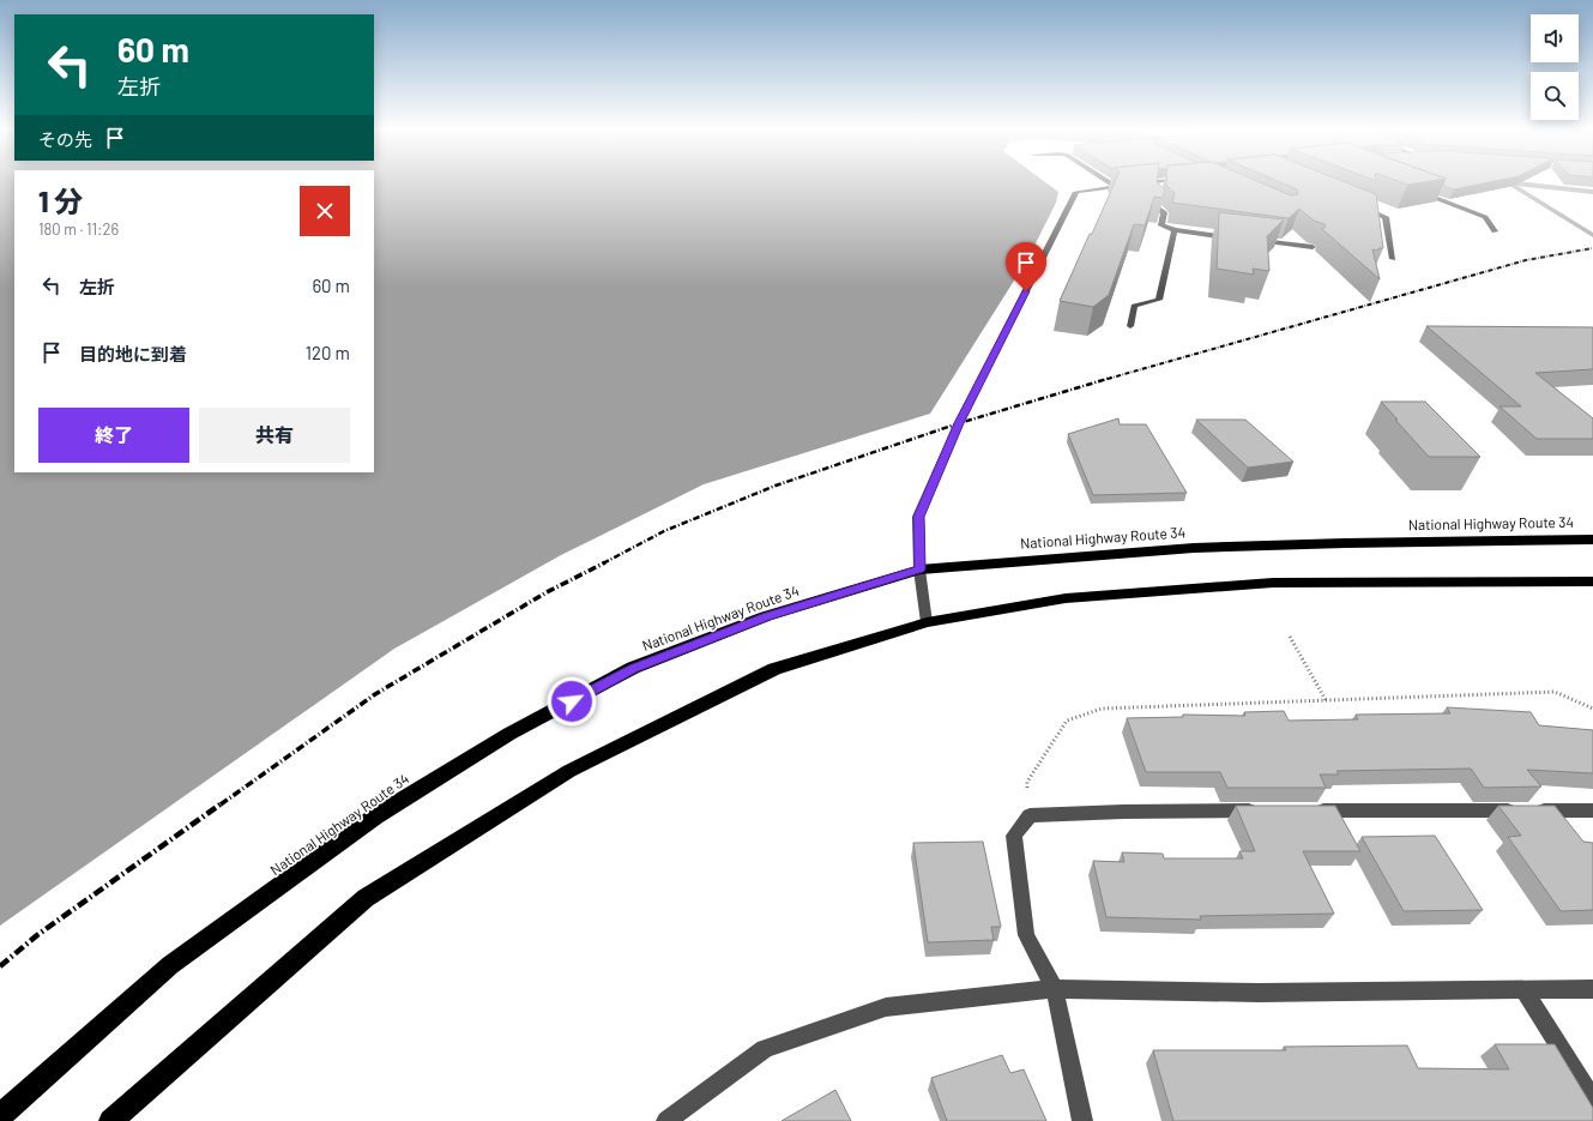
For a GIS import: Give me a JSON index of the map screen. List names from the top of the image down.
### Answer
{
  "streets": {
    "highway": ["National Highway Route 34"]
  },
  "page": {
    "turn": ["60 m", "左折"],
    "then": "その先",
    "heading": ["1 分", "180 m · 11:26"],
    "list": [
      {
        "name": "左折",
        "value": "60 m"
      },
      {
        "name": "目的地に到着",
        "value": "120 m"
      }
    ],
    "buttons": ["終了", "共有"]
  }
}
